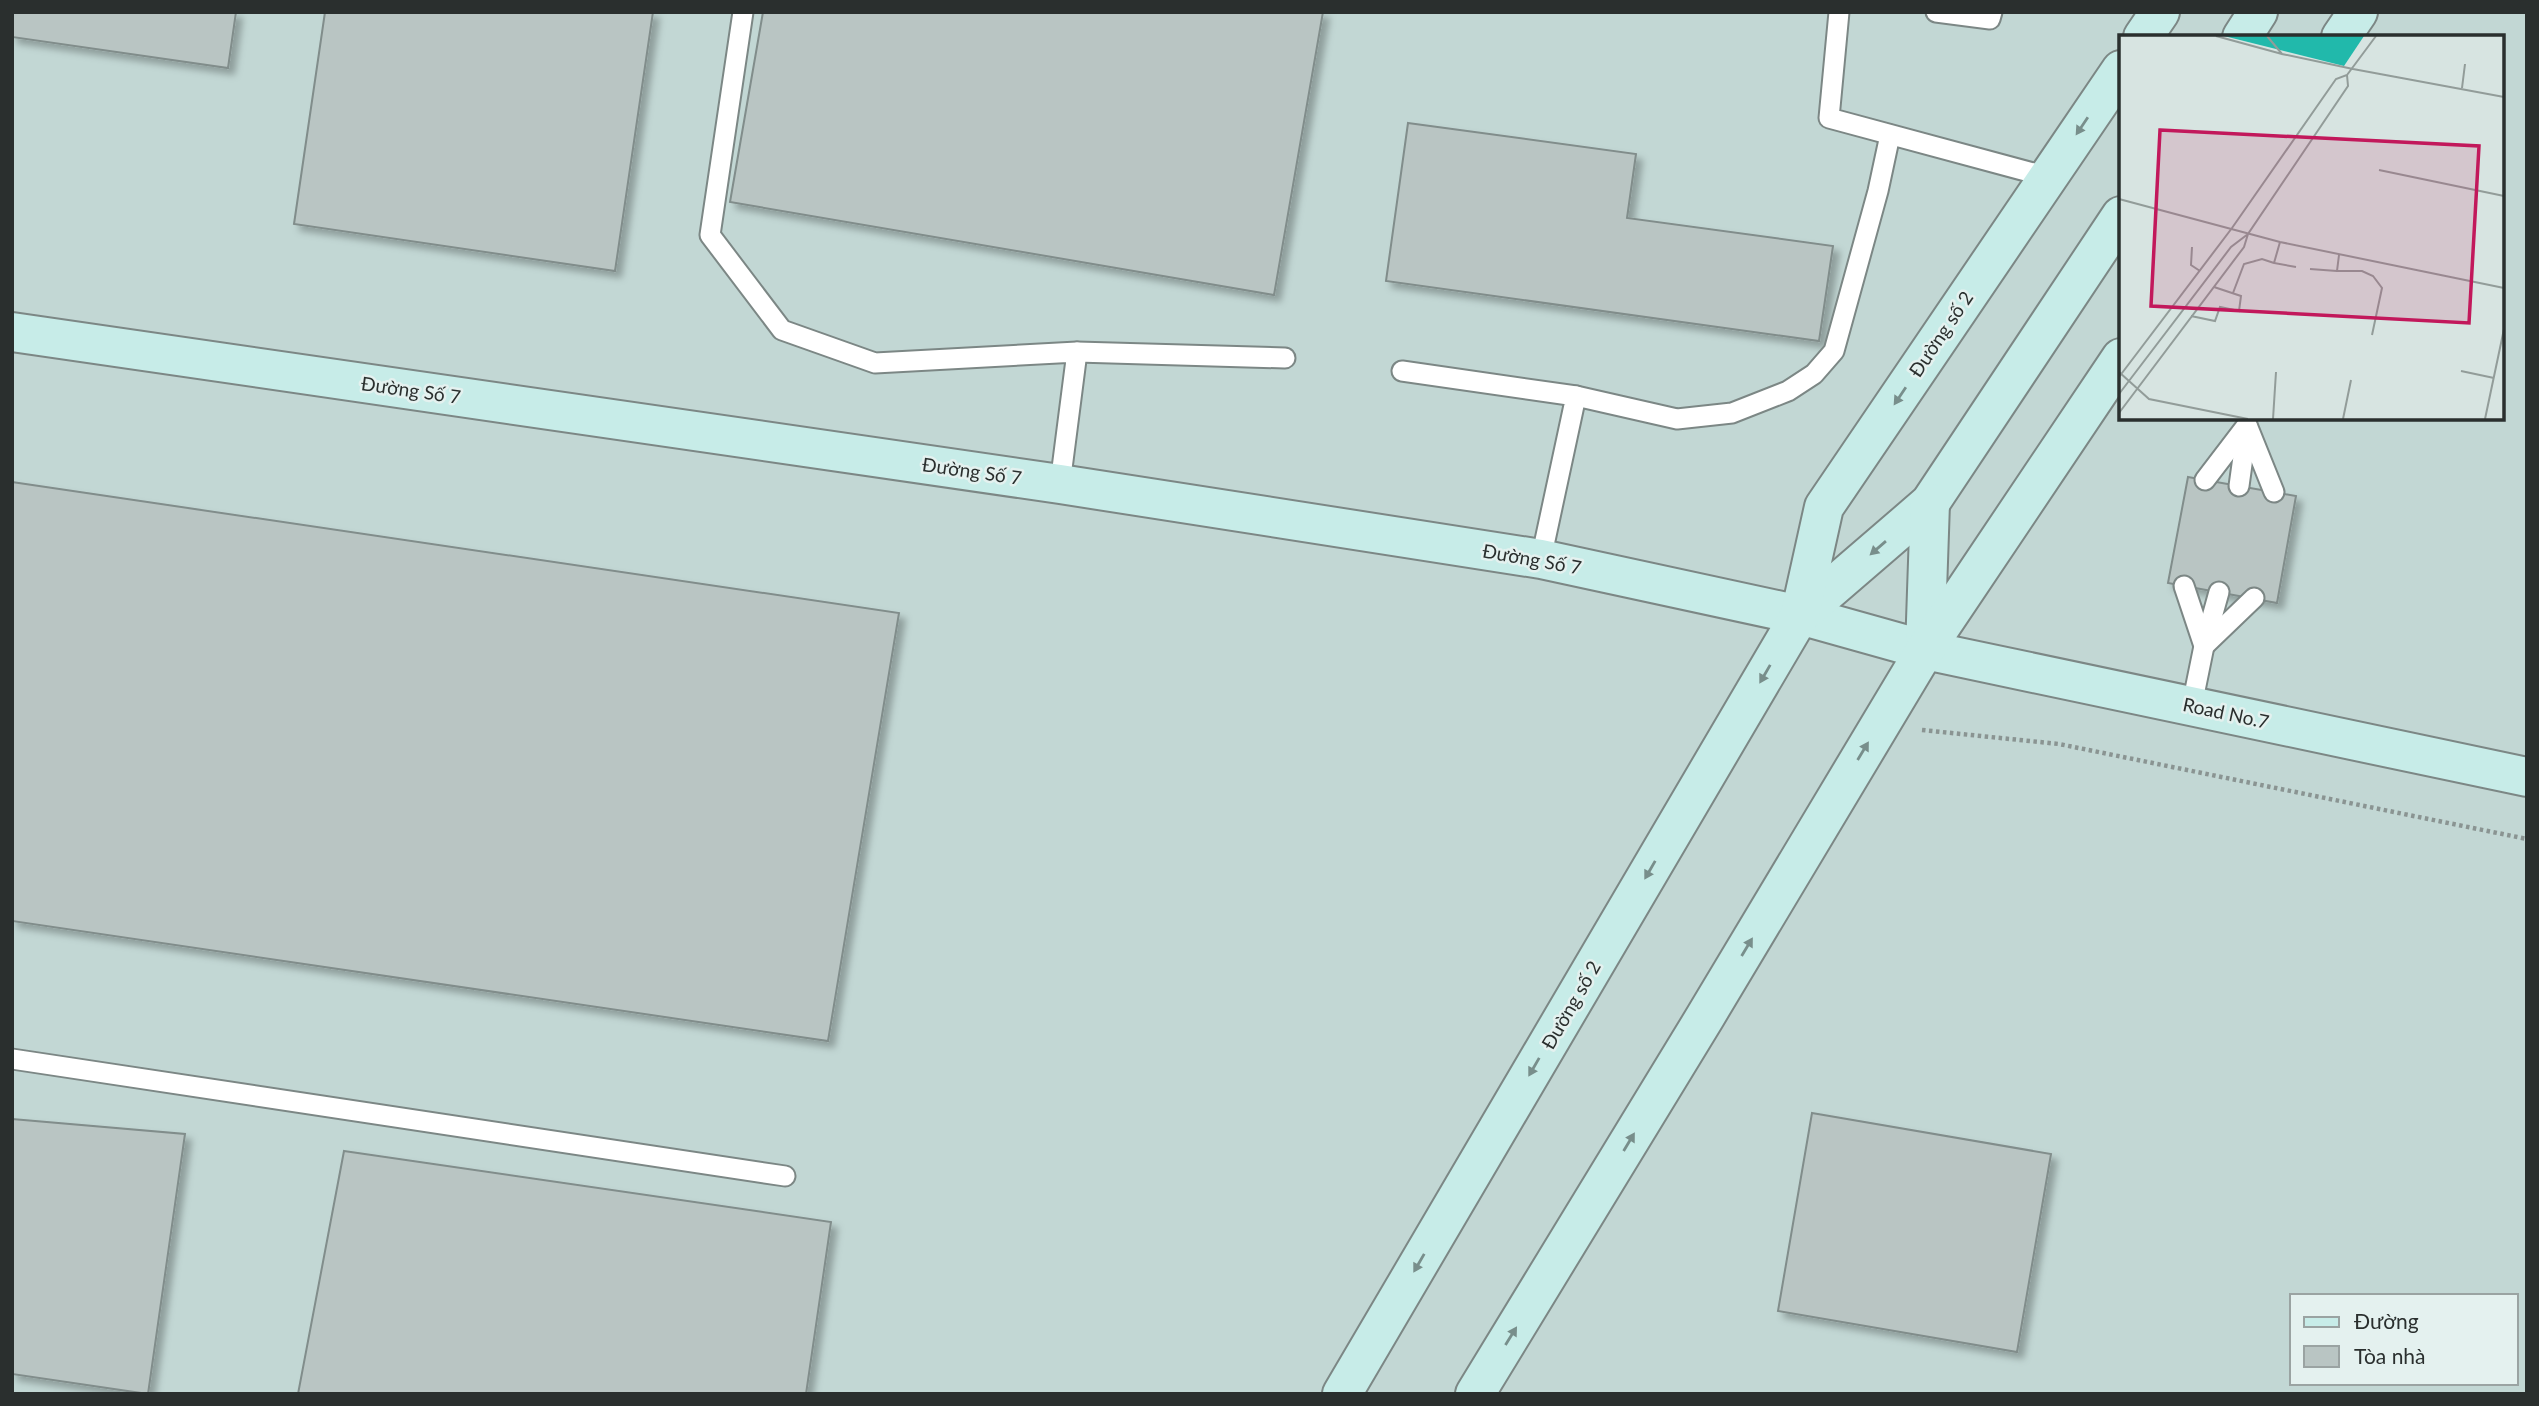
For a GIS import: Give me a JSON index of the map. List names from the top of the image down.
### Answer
{
  "streets": {
    "main road": ["Đường số 2", "Đường Số 7", "Road No.7"]
  },
  "crossings": [
    ["Đường số 2", "Đường Số 7"],
    ["Đường Số 7", "Road No.7"]
  ],
  "legend": ["Đường", "Tòa nhà"]
}
